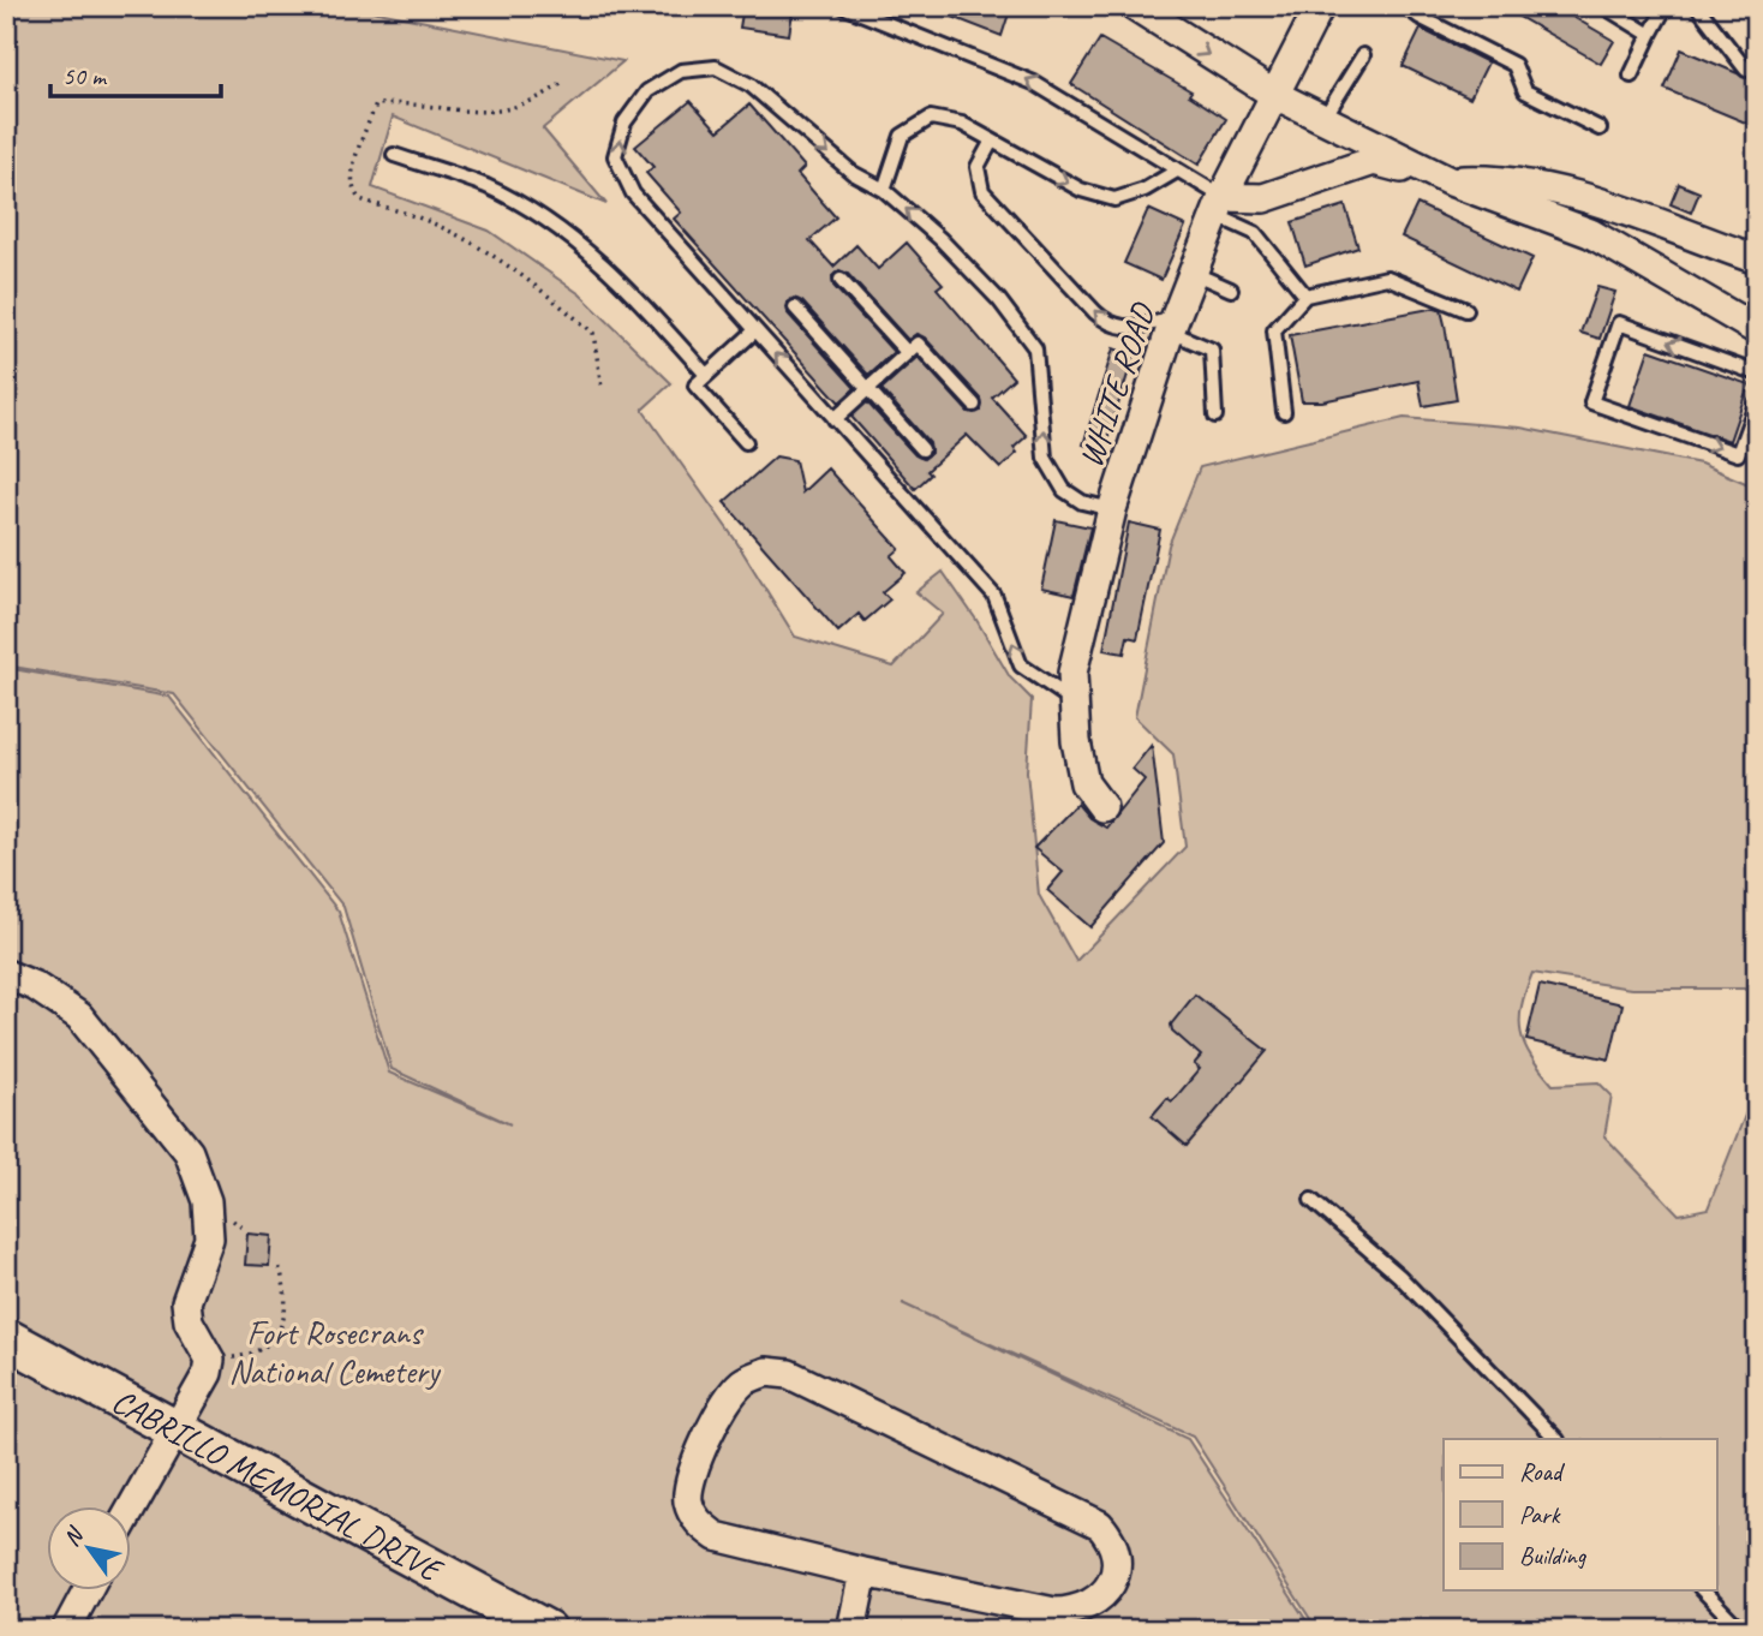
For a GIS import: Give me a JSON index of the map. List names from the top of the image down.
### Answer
{
  "streets": {
    "main road": ["CABRILLO MEMORIAL DRIVE"],
    "street": ["WHITE ROAD"]
  },
  "parks": ["Fort Rosecrans National Cemetery"],
  "legend": ["Road", "Park", "Building"],
  "scale_bar": "50 m",
  "north": "top left"
}
